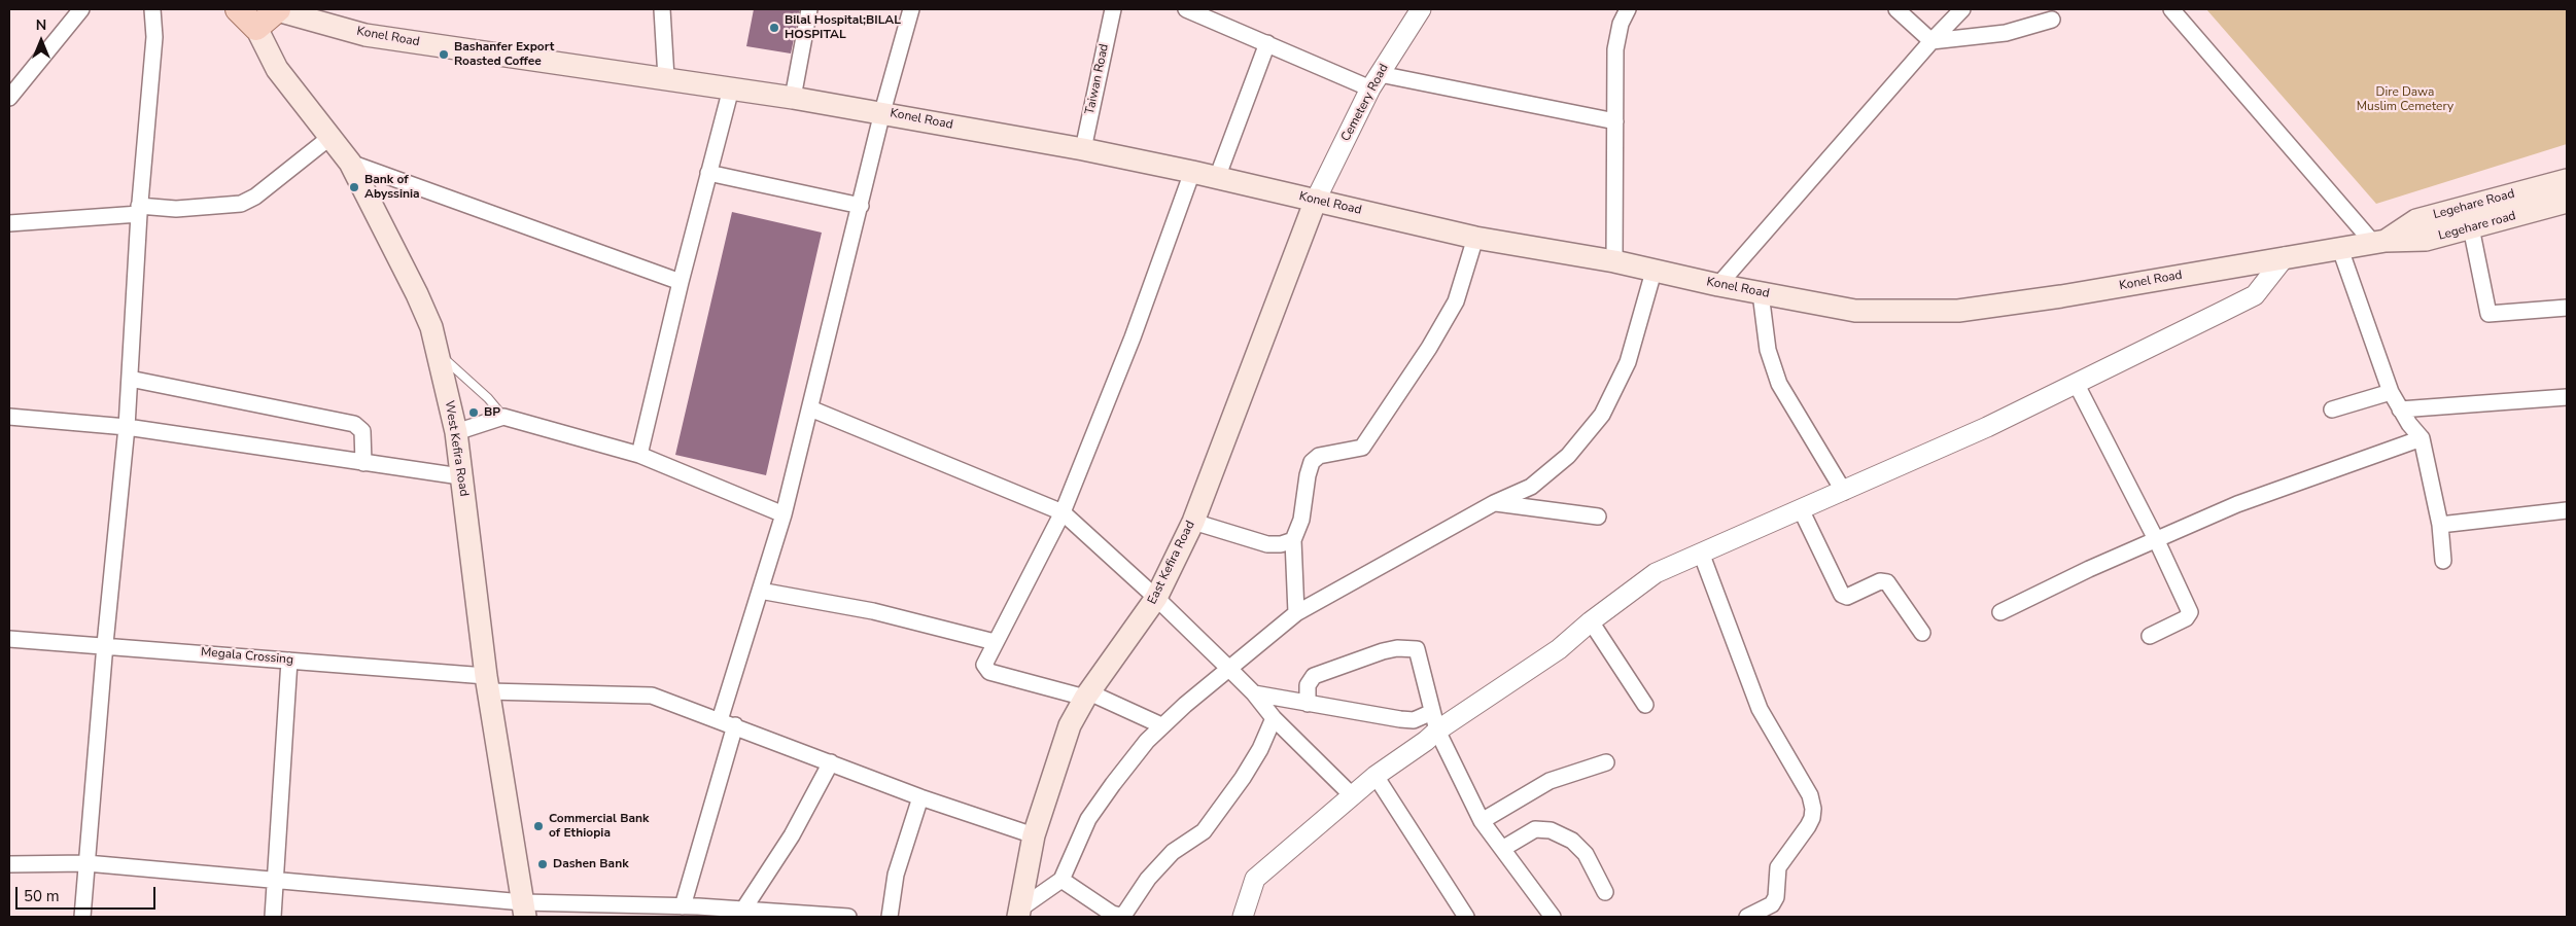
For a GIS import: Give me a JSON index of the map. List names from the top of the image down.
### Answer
{
  "streets": {
    "main road": [
      "Konel Road",
      "Legehare Road",
      "Legehare road",
      "West Kefira Road",
      "East Kefira Road"
    ],
    "street": ["Taiwan Road", "Cemetery Road", "Megala Crossing"]
  },
  "crossings": [
    ["Konel Road", "Taiwan Road"],
    ["Konel Road", "Cemetery Road"],
    ["Konel Road", "Legehare Road"],
    ["Konel Road", "Legehare road"],
    ["Konel Road", "East Kefira Road"],
    ["Cemetery Road", "East Kefira Road"],
    ["Legehare Road", "Legehare road"],
    ["West Kefira Road", "Megala Crossing"],
    ["East Kefira Road", "Megala Crossing"]
  ],
  "parks": ["Dire Dawa Muslim Cemetery"],
  "places": [
    "Bilal Hospital;BILAL HOSPITAL",
    "Bashanfer Export Roasted Coffee",
    "Bank of Abyssinia",
    "BP",
    "Commercial Bank of Ethiopia",
    "Dashen Bank"
  ],
  "scale_bar": "50 m",
  "north": "top"
}
